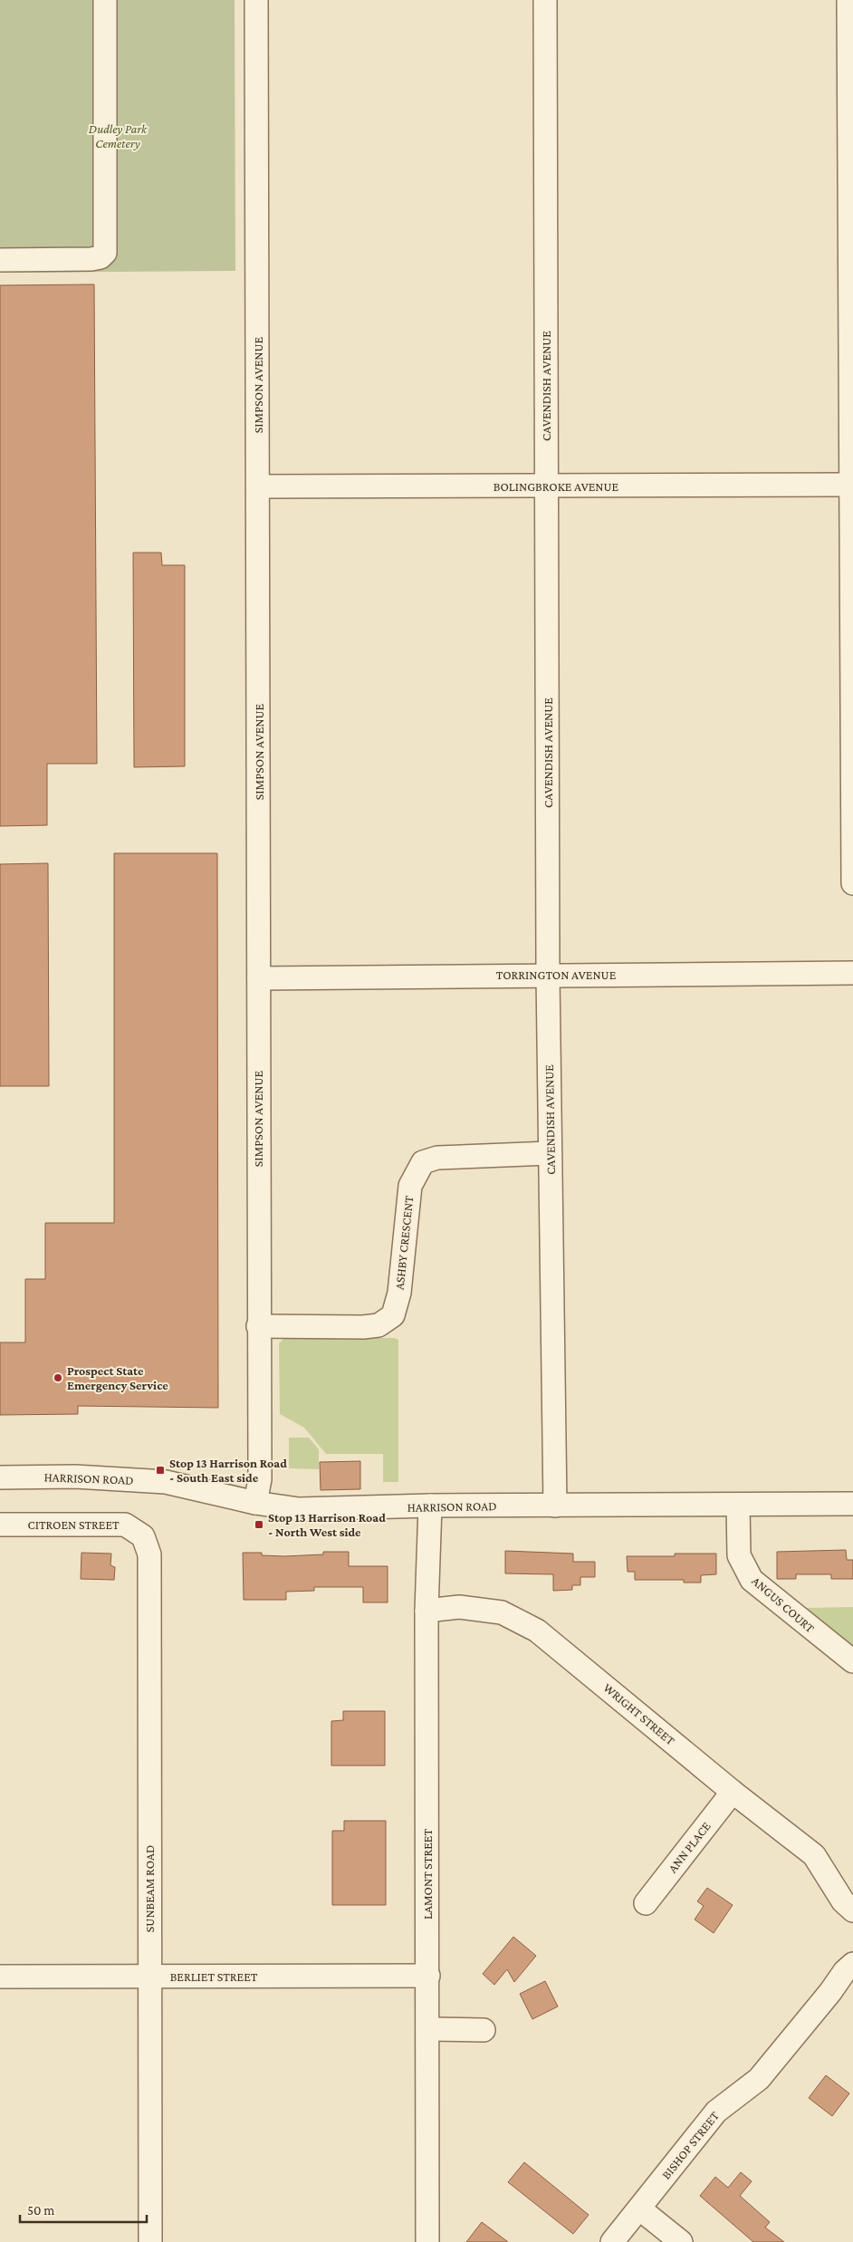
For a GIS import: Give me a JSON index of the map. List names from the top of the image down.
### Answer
{
  "streets": {
    "street": [
      "SIMPSON AVENUE",
      "CAVENDISH AVENUE",
      "BOLINGBROKE AVENUE",
      "TORRINGTON AVENUE",
      "ASHBY CRESCENT",
      "HARRISON ROAD",
      "CITROEN STREET",
      "ANGUS COURT",
      "WRIGHT STREET",
      "ANN PLACE",
      "LAMONT STREET",
      "SUNBEAM ROAD",
      "BERLIET STREET",
      "BISHOP STREET"
    ]
  },
  "crossings": [
    ["SIMPSON AVENUE", "BOLINGBROKE AVENUE"],
    ["SIMPSON AVENUE", "TORRINGTON AVENUE"],
    ["SIMPSON AVENUE", "ASHBY CRESCENT"],
    ["SIMPSON AVENUE", "HARRISON ROAD"],
    ["CAVENDISH AVENUE", "BOLINGBROKE AVENUE"],
    ["CAVENDISH AVENUE", "TORRINGTON AVENUE"],
    ["CAVENDISH AVENUE", "ASHBY CRESCENT"],
    ["CAVENDISH AVENUE", "HARRISON ROAD"],
    ["HARRISON ROAD", "ANGUS COURT"],
    ["HARRISON ROAD", "LAMONT STREET"],
    ["CITROEN STREET", "SUNBEAM ROAD"],
    ["WRIGHT STREET", "ANN PLACE"],
    ["WRIGHT STREET", "LAMONT STREET"],
    ["LAMONT STREET", "BERLIET STREET"],
    ["SUNBEAM ROAD", "BERLIET STREET"]
  ],
  "parks": ["Dudley Park Cemetery"],
  "places": {
    "other": ["Prospect State Emergency Service"],
    "transit": ["Stop 13 Harrison Road - South East side", "Stop 13 Harrison Road - North West side"]
  },
  "scale_bar": "50 m"
}
